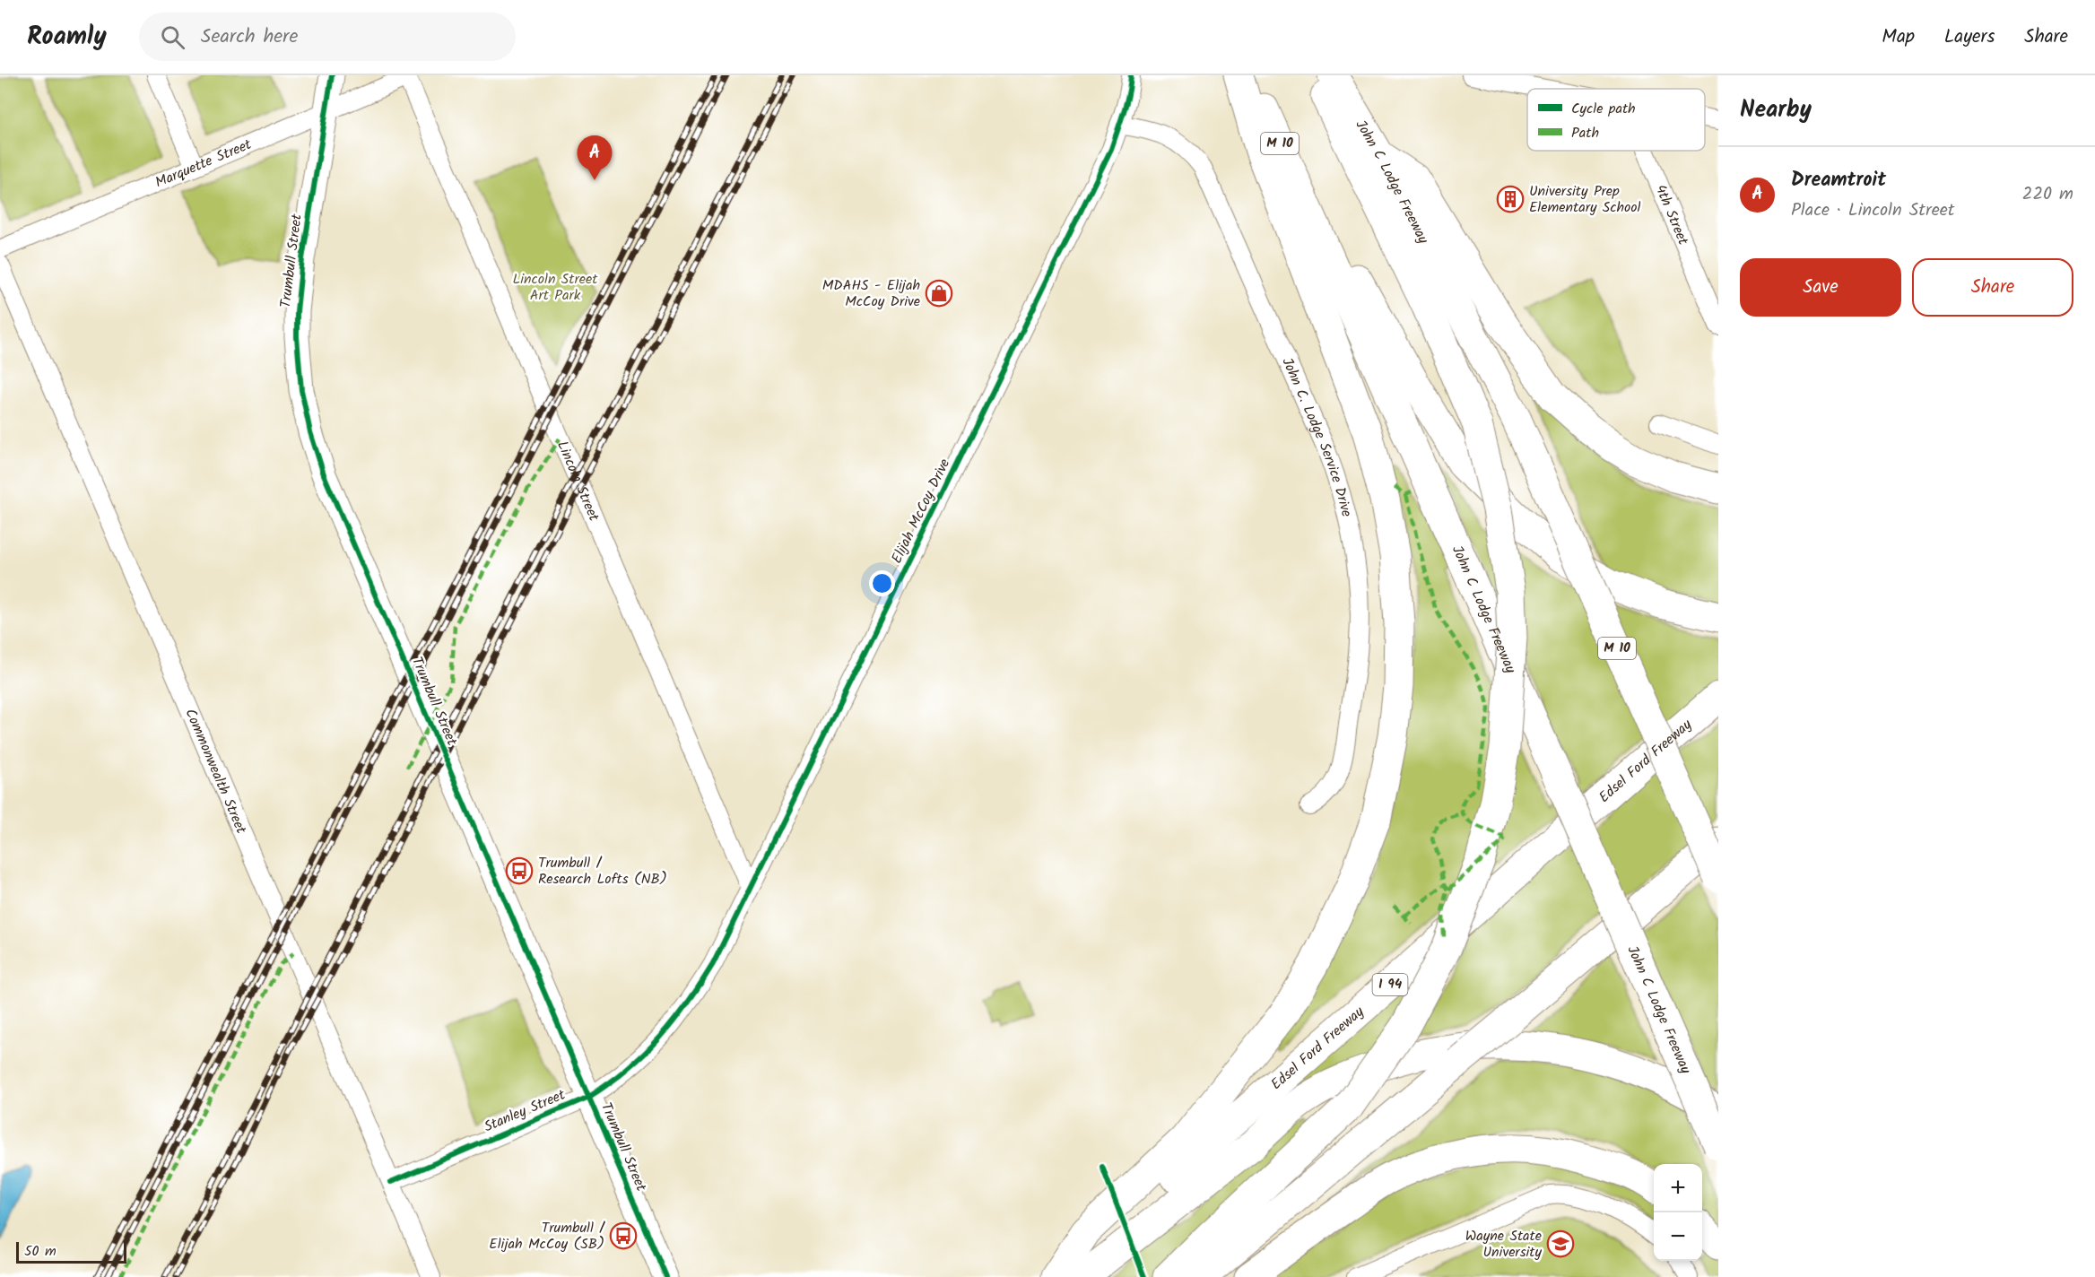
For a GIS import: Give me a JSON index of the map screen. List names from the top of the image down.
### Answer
{
  "streets": {
    "highway": [
      "M 10",
      "John C Lodge Freeway",
      "Edsel Ford Freeway",
      "I 94"
    ],
    "street": [
      "Marquette Street",
      "4th Street",
      "Trumbull Street",
      "John C. Lodge Service Drive",
      "Lincoln Street",
      "Elijah McCoy Drive",
      "Commonwealth Street",
      "Stanley Street"
    ]
  },
  "crossings": [
    ["Marquette Street", "Trumbull Street"],
    ["Marquette Street", "Lincoln Street"],
    ["Trumbull Street", "Stanley Street"],
    ["John C. Lodge Service Drive", "Elijah McCoy Drive"],
    ["Lincoln Street", "Elijah McCoy Drive"],
    ["Elijah McCoy Drive", "Stanley Street"],
    ["Commonwealth Street", "Stanley Street"]
  ],
  "parks": ["Lincoln Street Art Park"],
  "places": {
    "building": ["University Prep Elementary School"],
    "shop": ["MDAHS - Elijah McCoy Drive"],
    "bus stop": ["Trumbull / Research Lofts (NB)", "Trumbull / Elijah McCoy (SB)"],
    "school or university": ["Wayne State University"]
  },
  "legend": ["Cycle path", "Path"],
  "scale_bar": "50 m",
  "page": {
    "header": "Roamly",
    "search": "Search here",
    "nav": ["Map", "Layers", "Share"],
    "heading": "Nearby",
    "pins": "A",
    "list": [
      {
        "mark": "A",
        "name": "Dreamtroit",
        "note": "Place · Lincoln Street",
        "value": "220 m"
      }
    ],
    "buttons": ["Save", "Share"],
    "map_buttons": ["+", "−"],
    "scale": "50 m"
  }
}
